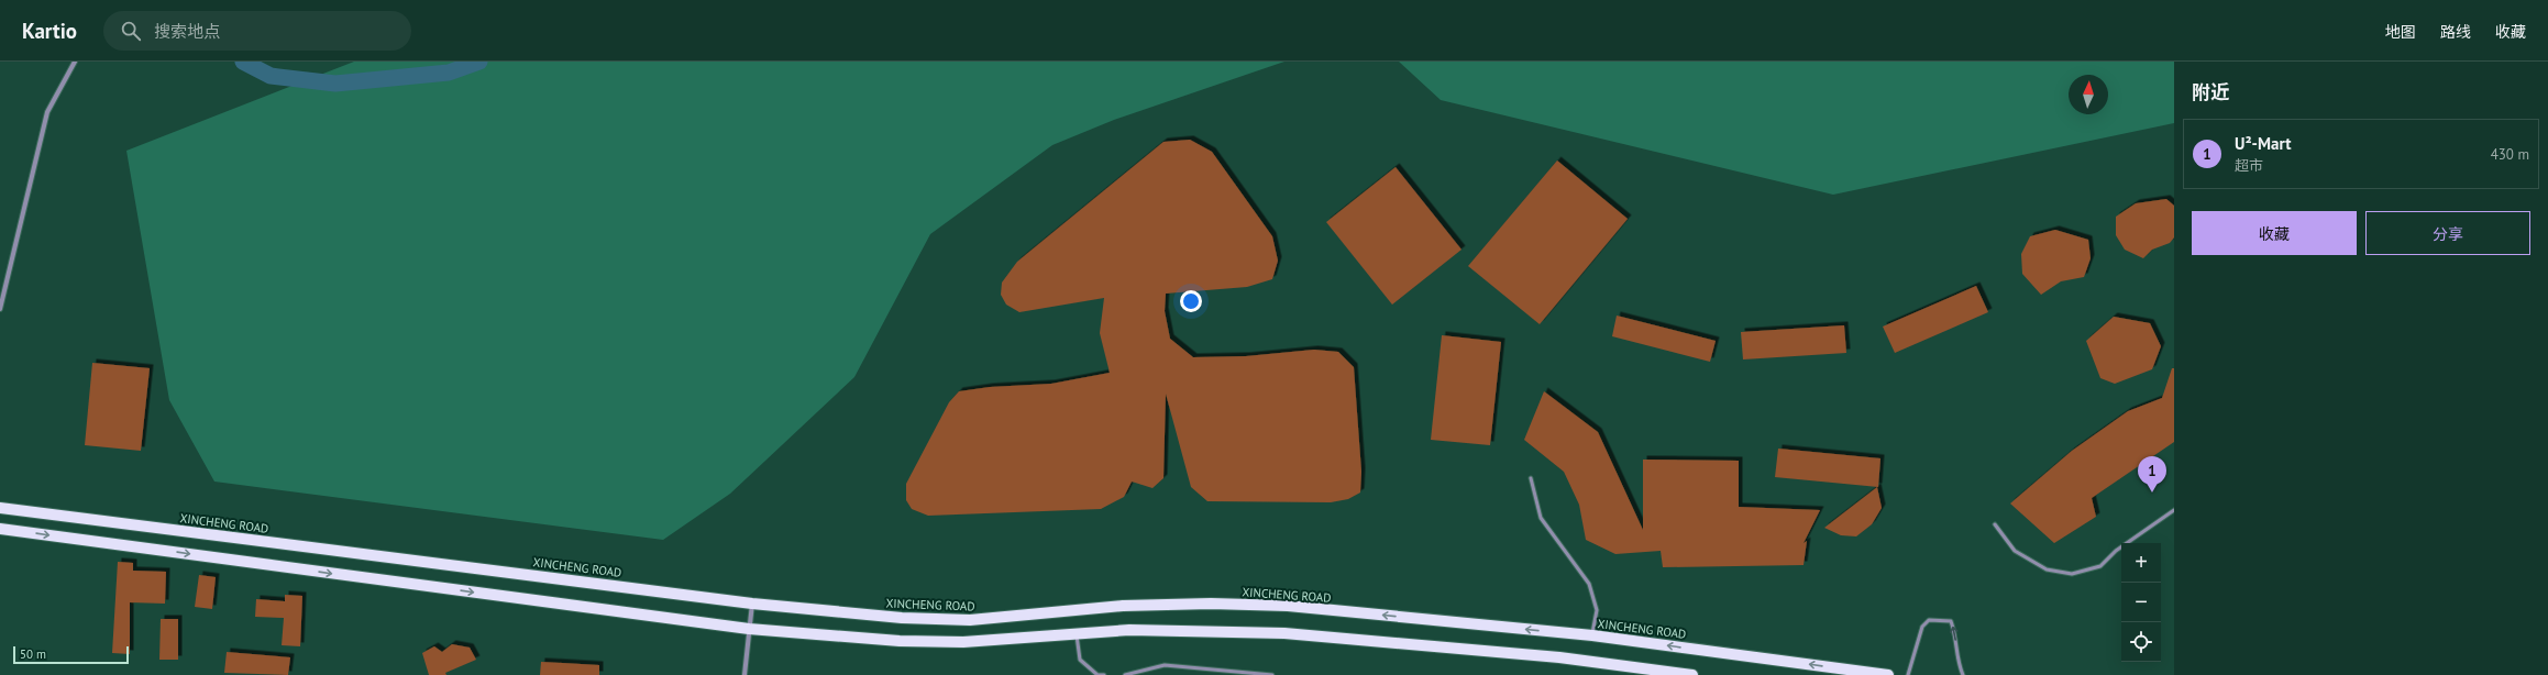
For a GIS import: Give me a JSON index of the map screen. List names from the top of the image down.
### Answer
{
  "streets": {
    "main road": ["XINCHENG ROAD"]
  },
  "scale_bar": "50 m",
  "north": "top",
  "page": {
    "header": "Kartio",
    "search": "搜索地点",
    "nav": ["地图", "路线", "收藏"],
    "heading": "附近",
    "list": [
      {
        "mark": "1",
        "name": "U²-Mart",
        "note": "超市",
        "value": "430 m"
      }
    ],
    "buttons": ["收藏", "分享"],
    "pins": "1",
    "map_buttons": ["+", "−"],
    "scale": "50 m"
  }
}
